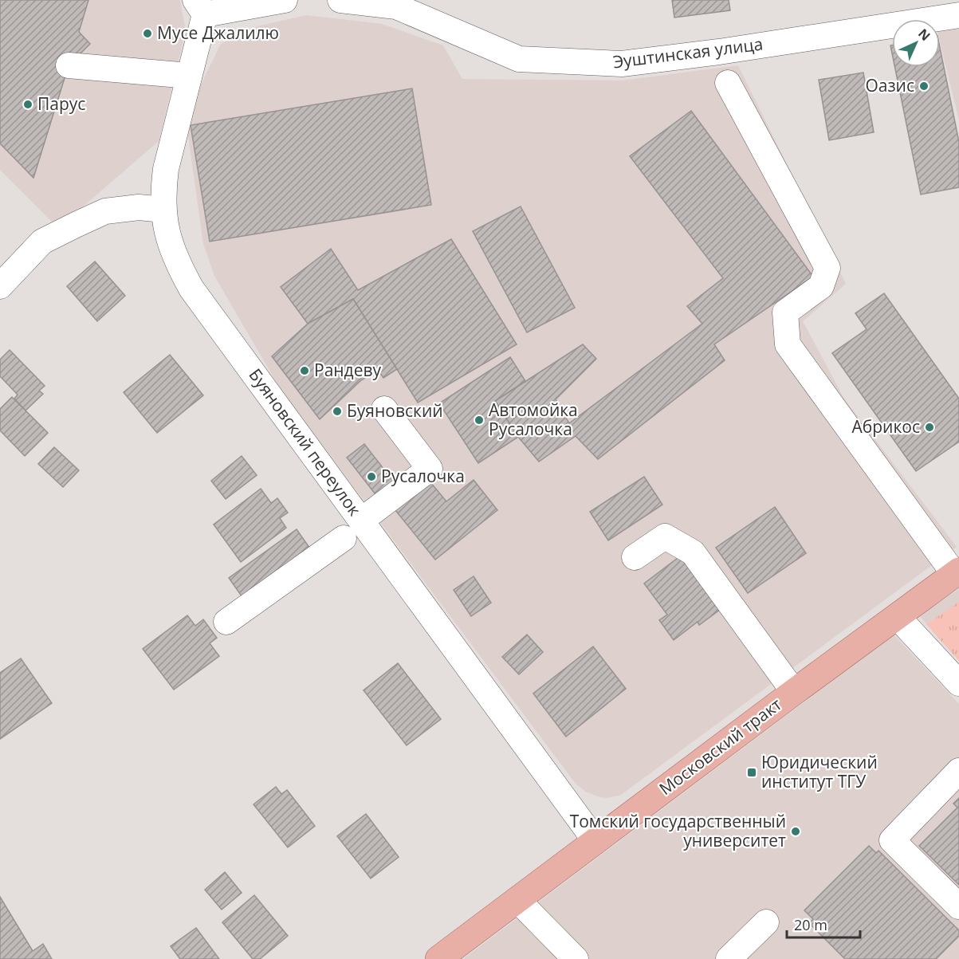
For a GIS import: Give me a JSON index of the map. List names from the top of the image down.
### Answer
{
  "streets": {
    "main road": ["Московский тракт"],
    "street": ["Эуштинская улица", "Буяновский переулок"]
  },
  "crossings": [
    ["Буяновский переулок", "Московский тракт"]
  ],
  "places": {
    "other": [
      "Мусе Джалилю",
      "Оазис",
      "Парус",
      "Рандеву",
      "Буяновский",
      "Автомойка Русалочка",
      "Абрикос",
      "Русалочка",
      "Томский государственный университет"
    ],
    "transit": ["Юридический институт ТГУ"]
  },
  "scale_bar": "20 m",
  "north": "top right"
}
